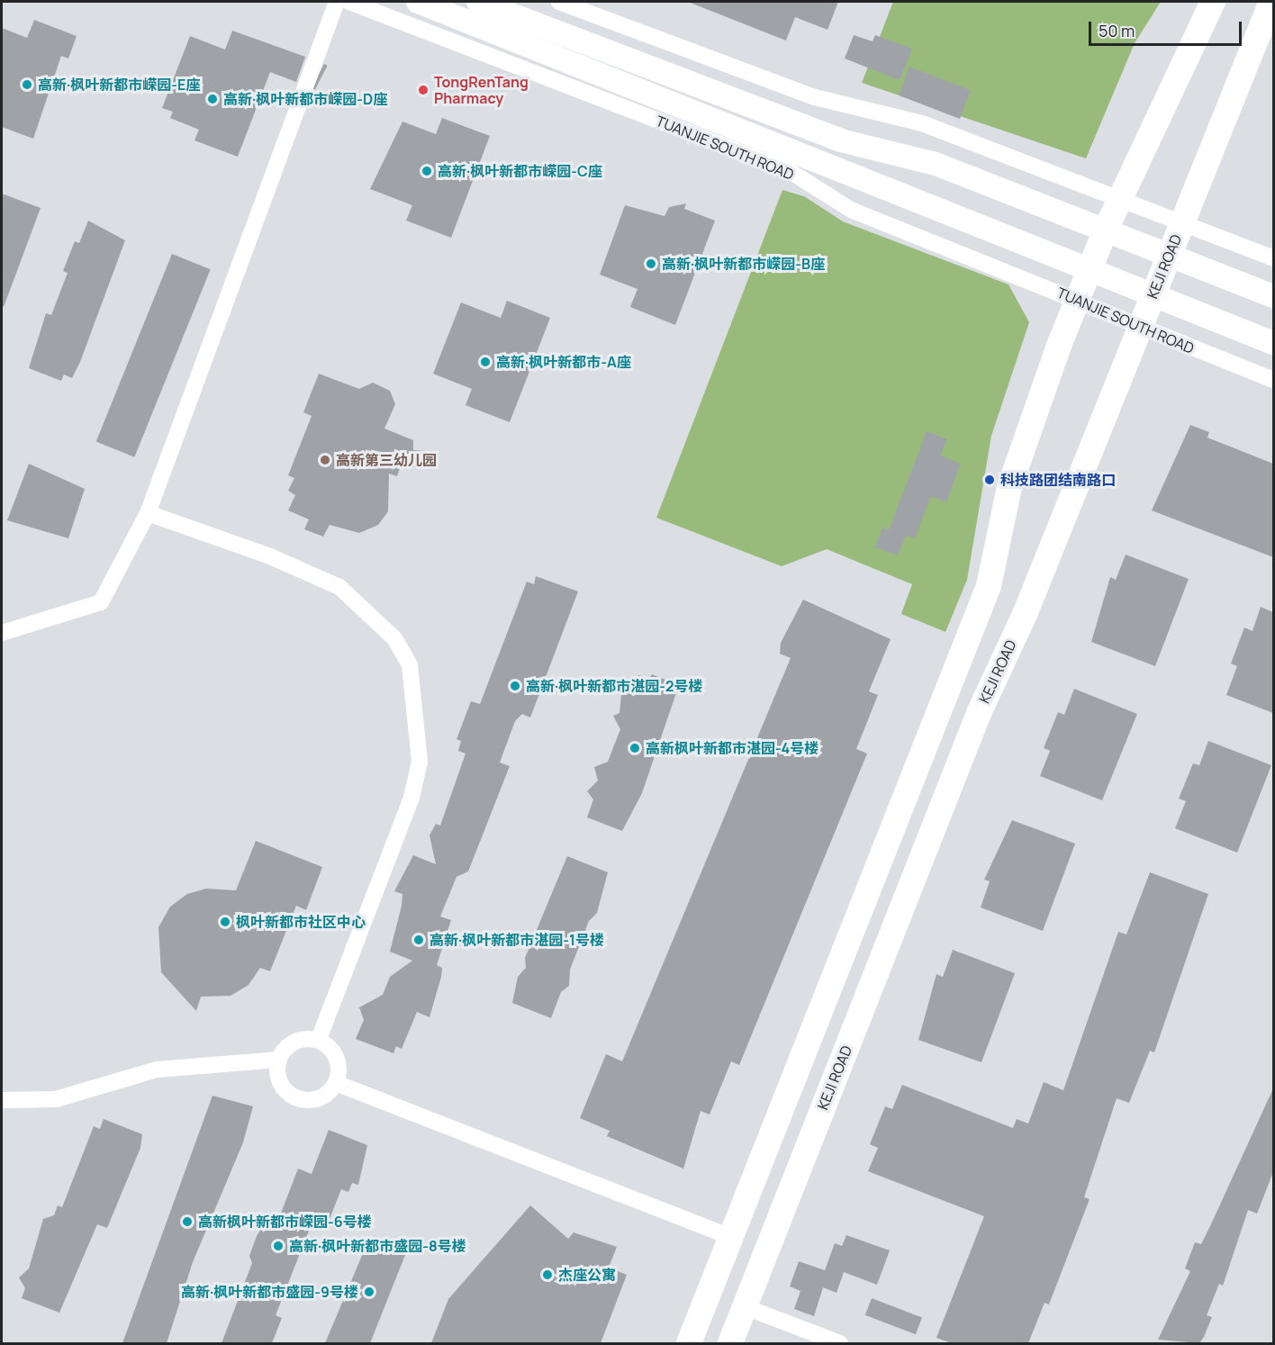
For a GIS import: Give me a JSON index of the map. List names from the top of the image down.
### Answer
{
  "streets": {
    "main road": ["TUANJIE SOUTH ROAD", "KEJI ROAD"]
  },
  "crossings": [
    ["TUANJIE SOUTH ROAD", "KEJI ROAD"]
  ],
  "places": [
    "高新·枫叶新都市嵘园-E座",
    "TongRenTang Pharmacy",
    "高新·枫叶新都市嵘园-D座",
    "高新·枫叶新都市嵘园-C座",
    "高新·枫叶新都市嵘园-B座",
    "高新·枫叶新都市-A座",
    "高新第三幼儿园",
    "科技路团结南路口",
    "高新·枫叶新都市湛园-2号楼",
    "高新枫叶新都市湛园-4号楼",
    "枫叶新都市社区中心",
    "高新·枫叶新都市湛园-1号楼",
    "高新枫叶新都市嵘园-6号楼",
    "高新·枫叶新都市盛园-8号楼",
    "杰座公寓",
    "高新·枫叶新都市盛园-9号楼"
  ],
  "scale_bar": "50 m"
}
